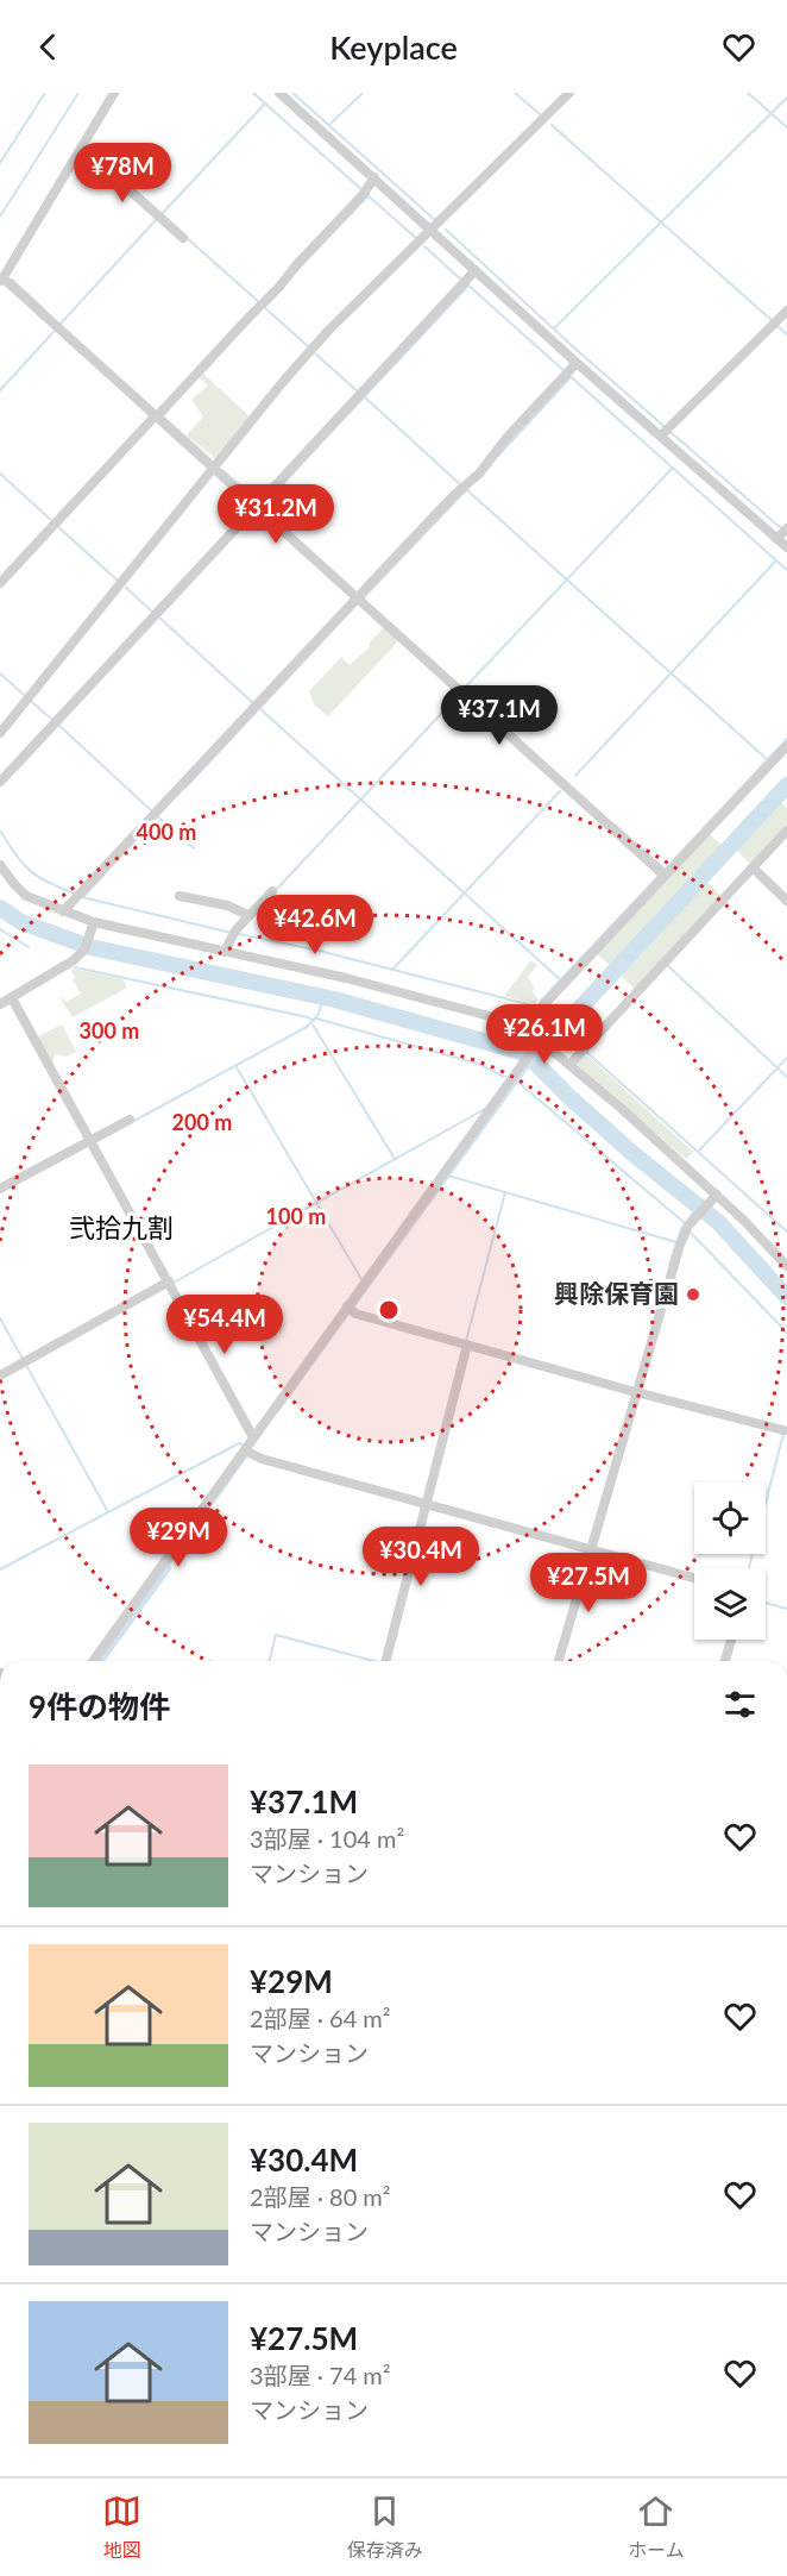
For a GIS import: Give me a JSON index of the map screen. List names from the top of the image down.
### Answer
{
  "districts": ["弐拾九割"],
  "places": ["興除保育園"],
  "page": {
    "header": "Keyplace",
    "price": [
      "¥78M",
      "¥31.2M",
      "¥37.1M",
      "¥42.6M",
      "¥26.1M",
      "¥54.4M",
      "¥29M",
      "¥30.4M",
      "¥27.5M"
    ],
    "heading": "9件の物件",
    "list": [
      {
        "name": "¥37.1M",
        "note": "3部屋 · 104 m² · マンション"
      },
      {
        "name": "¥29M",
        "note": "2部屋 · 64 m² · マンション"
      },
      {
        "name": "¥30.4M",
        "note": "2部屋 · 80 m² · マンション"
      },
      {
        "name": "¥27.5M",
        "note": "3部屋 · 74 m² · マンション"
      }
    ],
    "tabs": ["地図", "保存済み", "ホーム"]
  },
  "rings": [
    "400 m",
    "300 m",
    "200 m",
    "100 m"
  ]
}
